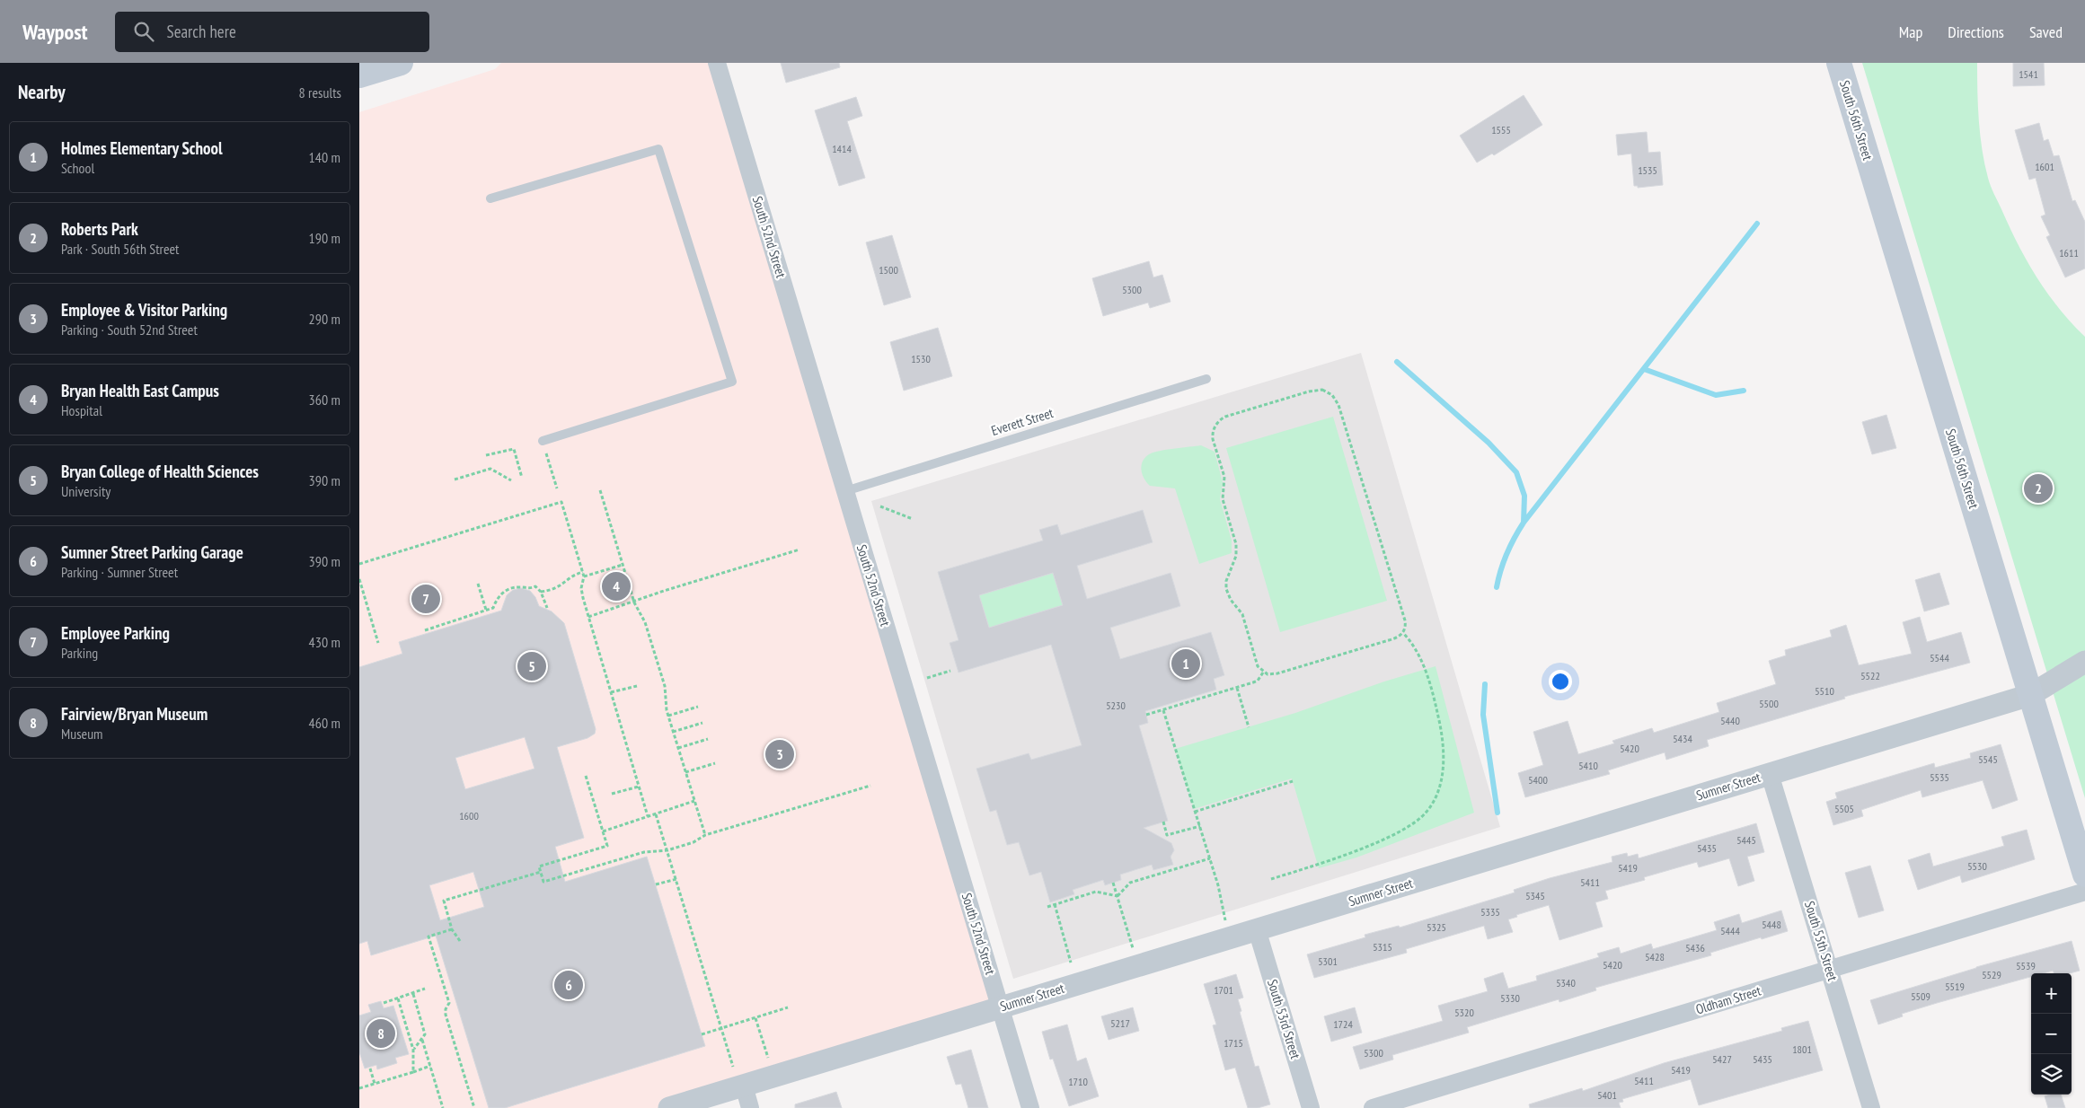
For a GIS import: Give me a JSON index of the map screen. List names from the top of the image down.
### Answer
{
  "streets": {
    "main road": ["South 56th Street"],
    "street": [
      "South 52nd Street",
      "Sumner Street",
      "South 55th Street",
      "Oldham Street",
      "South 53rd Street"
    ],
    "lane": ["Everett Street"]
  },
  "crossings": [
    ["South 56th Street", "Sumner Street"],
    ["South 52nd Street", "Everett Street"],
    ["South 52nd Street", "Sumner Street"],
    ["Sumner Street", "South 55th Street"],
    ["Sumner Street", "South 53rd Street"],
    ["South 55th Street", "Oldham Street"]
  ],
  "house_numbers": [
    "1541",
    "1555",
    "1414",
    "1601",
    "1535",
    "1611",
    "1500",
    "5300",
    "1530",
    "5544",
    "5522",
    "5510",
    "5500",
    "5230",
    "5440",
    "5434",
    "5420",
    "5545",
    "5410",
    "5535",
    "5400",
    "5505",
    "1600",
    "5445",
    "5435",
    "5530",
    "5419",
    "5411",
    "5345",
    "5335",
    "5448",
    "5325",
    "5444",
    "5315",
    "5436",
    "5428",
    "5301",
    "5420",
    "5539",
    "5529",
    "5340",
    "5519",
    "1701",
    "5509",
    "5330",
    "5320",
    "5217",
    "1724",
    "1715",
    "1801",
    "5300",
    "5427",
    "5435",
    "5419",
    "5411",
    "1710",
    "5401"
  ],
  "page": {
    "header": "Waypost",
    "search": "Search here",
    "nav": ["Map", "Directions", "Saved"],
    "heading": ["Nearby", "8 results"],
    "list": [
      {
        "mark": "1",
        "name": "Holmes Elementary School",
        "note": "School",
        "value": "140 m"
      },
      {
        "mark": "2",
        "name": "Roberts Park",
        "note": "Park · South 56th Street",
        "value": "190 m"
      },
      {
        "mark": "3",
        "name": "Employee & Visitor Parking",
        "note": "Parking · South 52nd Street",
        "value": "290 m"
      },
      {
        "mark": "4",
        "name": "Bryan Health East Campus",
        "note": "Hospital",
        "value": "360 m"
      },
      {
        "mark": "5",
        "name": "Bryan College of Health Sciences",
        "note": "University",
        "value": "390 m"
      },
      {
        "mark": "6",
        "name": "Sumner Street Parking Garage",
        "note": "Parking · Sumner Street",
        "value": "390 m"
      },
      {
        "mark": "7",
        "name": "Employee Parking",
        "note": "Parking",
        "value": "430 m"
      },
      {
        "mark": "8",
        "name": "Fairview/Bryan Museum",
        "note": "Museum",
        "value": "460 m"
      }
    ],
    "pins": [
      "2",
      "4",
      "7",
      "1",
      "5",
      "3",
      "6",
      "8"
    ],
    "map_buttons": ["+", "−"]
  }
}
